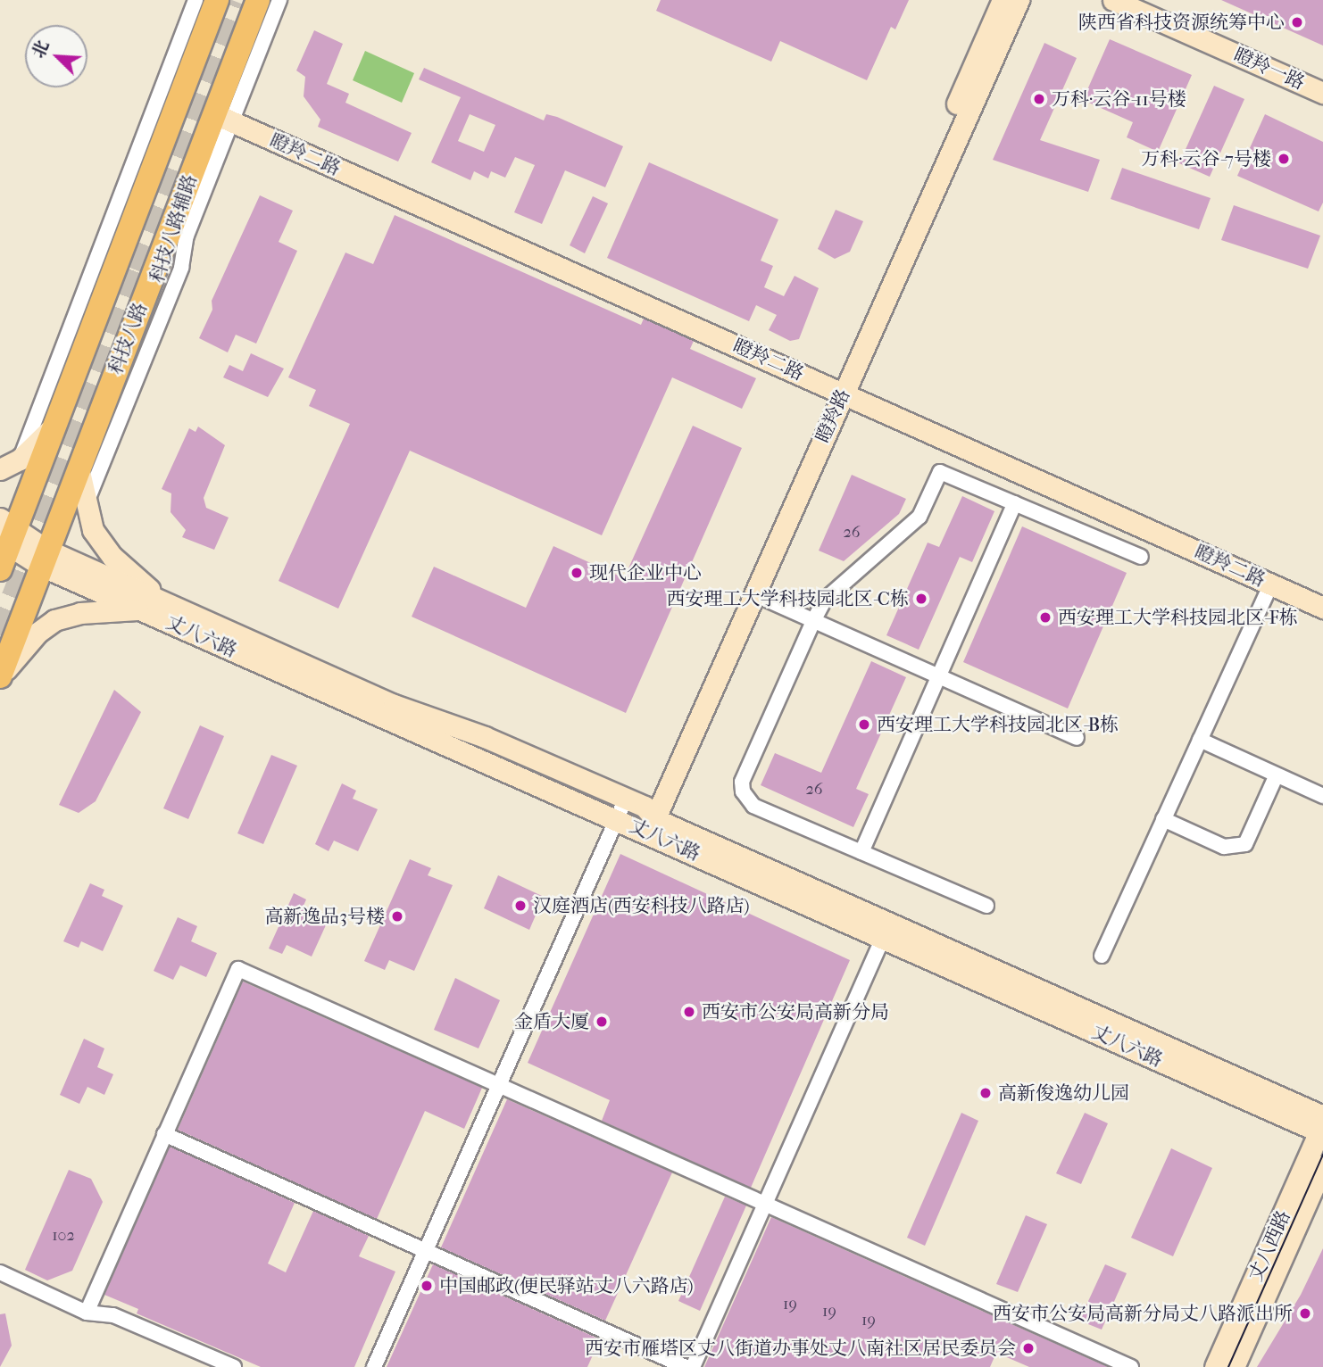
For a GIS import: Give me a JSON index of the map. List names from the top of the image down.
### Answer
{
  "streets": {
    "main road": [
      "瞪羚一路",
      "瞪羚二路",
      "科技八路",
      "瞪羚路",
      "丈八六路",
      "丈八西路"
    ],
    "street": ["科技八路辅路"]
  },
  "crossings": [
    ["瞪羚二路", "科技八路辅路"],
    ["瞪羚二路", "科技八路"],
    ["瞪羚二路", "瞪羚路"],
    ["科技八路辅路", "科技八路"],
    ["科技八路", "丈八六路"],
    ["瞪羚路", "丈八六路"],
    ["丈八六路", "丈八西路"]
  ],
  "places": [
    "陕西省科技资源统筹中心",
    "万科·云谷-11号楼",
    "万科·云谷-7号楼",
    "现代企业中心",
    "西安理工大学科技园北区-C栋",
    "西安理工大学科技园北区-F栋",
    "西安理工大学科技园北区-B栋",
    "汉庭酒店(西安科技八路店)",
    "高新逸品3号楼",
    "西安市公安局高新分局",
    "金盾大厦",
    "高新俊逸幼儿园",
    "中国邮政(便民驿站丈八六路店)",
    "西安市公安局高新分局丈八路派出所",
    "西安市雁塔区丈八街道办事处丈八南社区居民委员会"
  ],
  "house_numbers": [
    "26",
    "26",
    "102",
    "19",
    "19",
    "19"
  ],
  "north": "top left"
}
